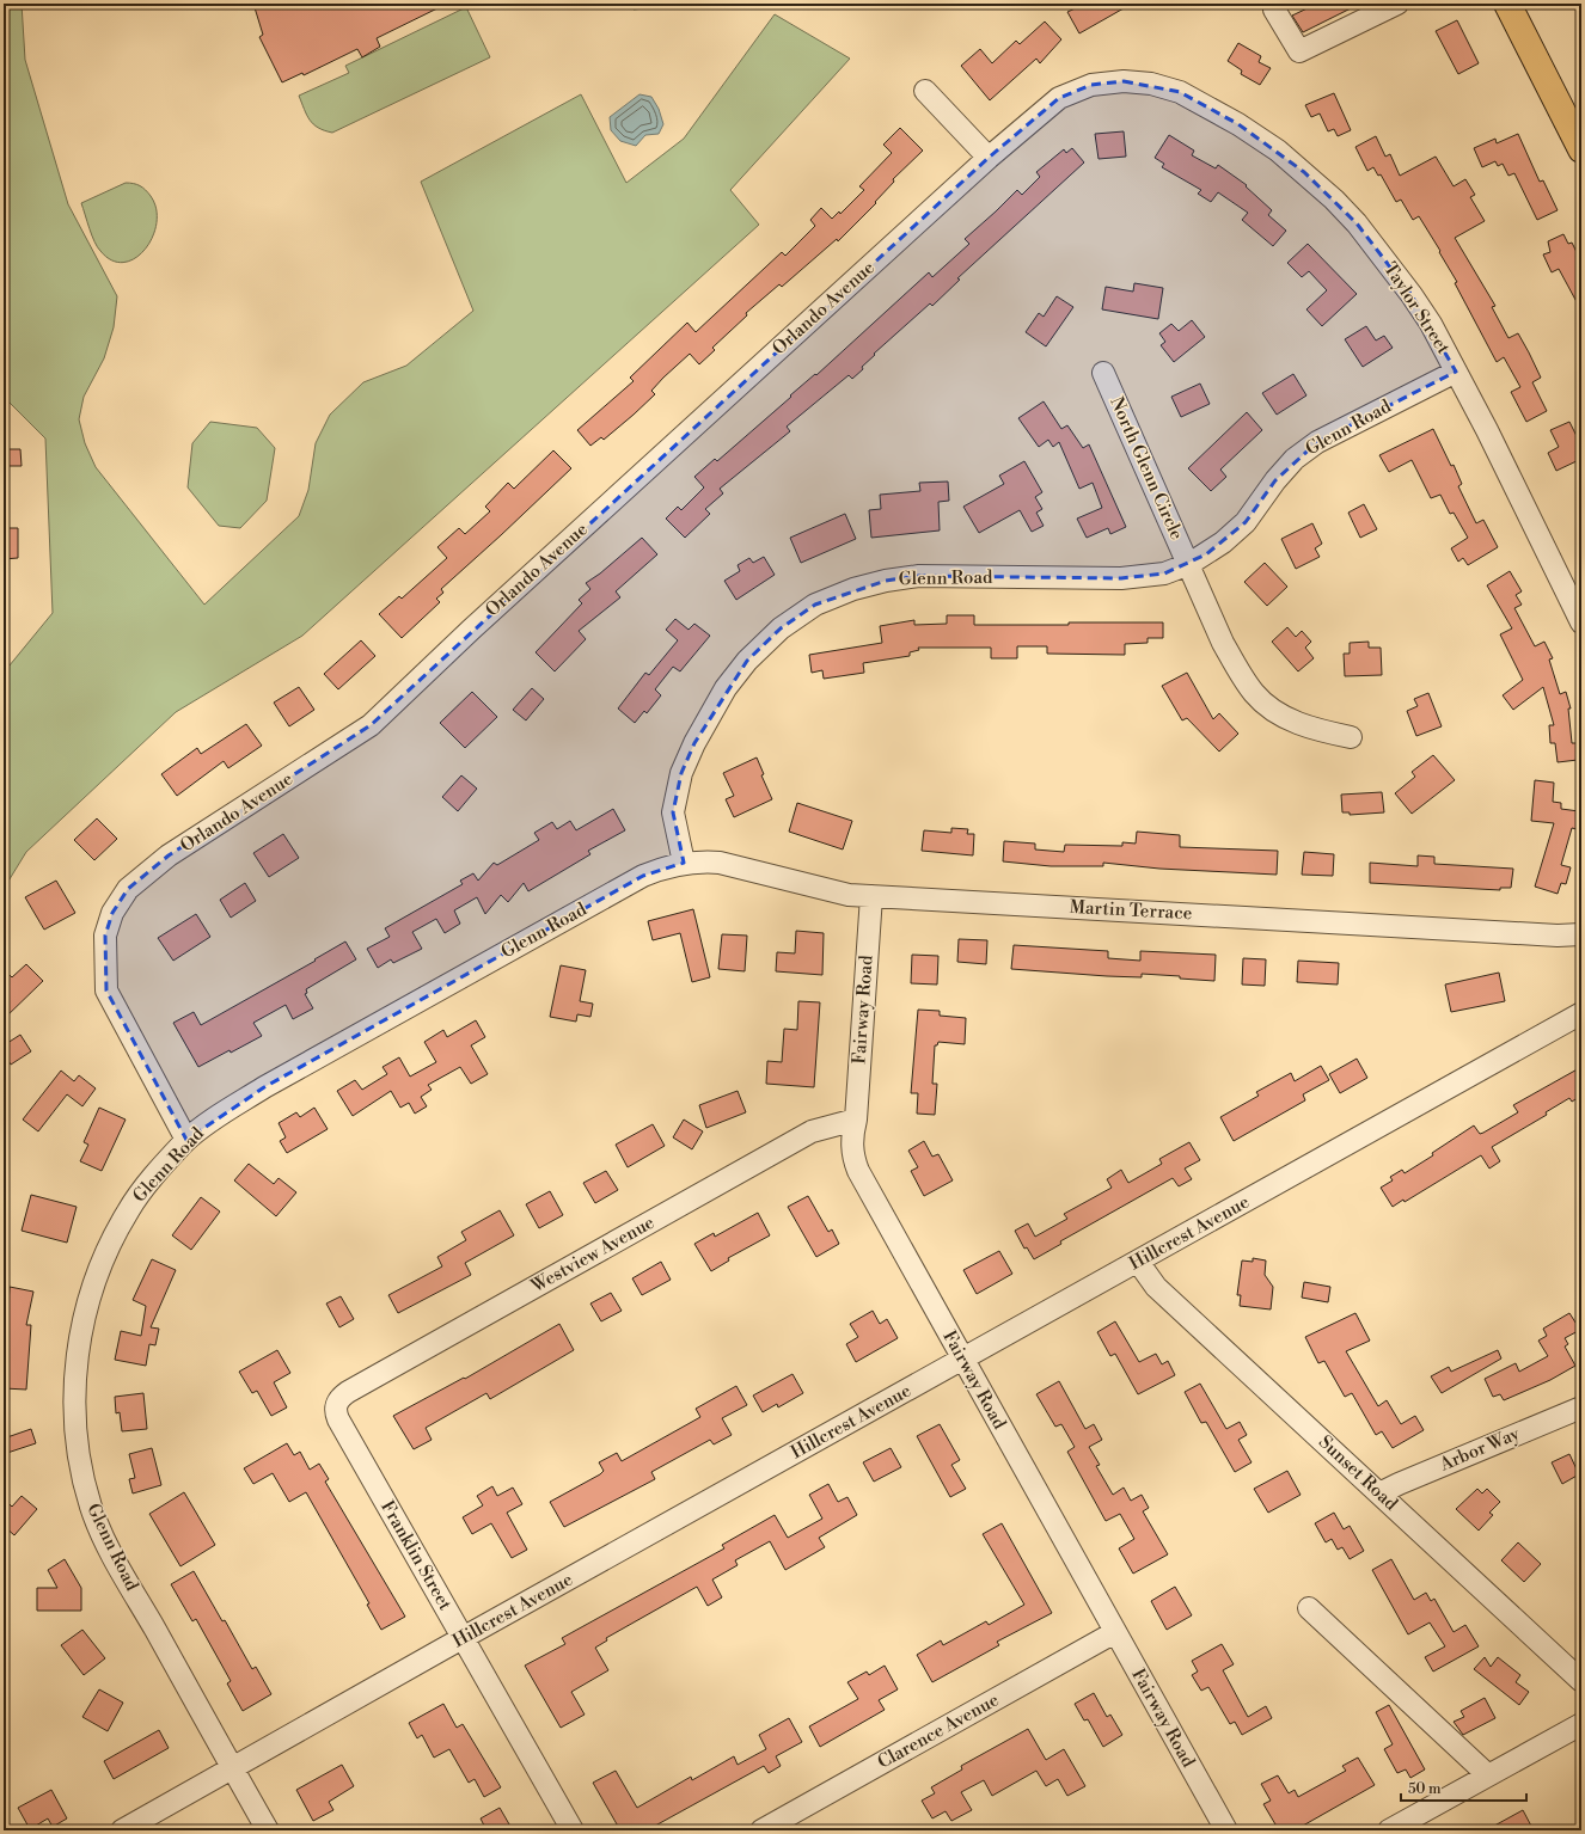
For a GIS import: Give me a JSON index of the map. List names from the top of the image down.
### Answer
{
  "streets": {
    "street": [
      "Orlando Avenue",
      "Taylor Street",
      "Glenn Road",
      "North Glenn Circle",
      "Martin Terrace",
      "Fairway Road",
      "Hillcrest Avenue",
      "Westview Avenue",
      "Arbor Way",
      "Sunset Road",
      "Franklin Street",
      "Clarence Avenue"
    ]
  },
  "crossings": [
    ["Orlando Avenue", "Taylor Street"],
    ["Orlando Avenue", "Glenn Road"],
    ["Taylor Street", "Glenn Road"],
    ["Glenn Road", "North Glenn Circle"],
    ["Glenn Road", "Martin Terrace"],
    ["Glenn Road", "Hillcrest Avenue"],
    ["Martin Terrace", "Fairway Road"],
    ["Fairway Road", "Hillcrest Avenue"],
    ["Fairway Road", "Westview Avenue"],
    ["Fairway Road", "Clarence Avenue"],
    ["Hillcrest Avenue", "Sunset Road"],
    ["Hillcrest Avenue", "Franklin Street"],
    ["Westview Avenue", "Franklin Street"],
    ["Arbor Way", "Sunset Road"]
  ],
  "scale_bar": "50 m"
}
